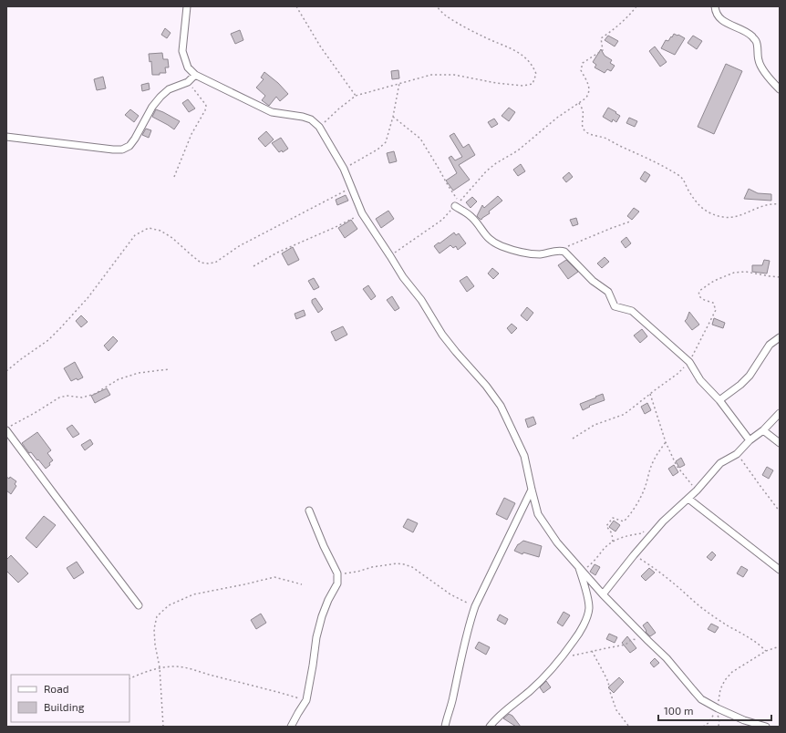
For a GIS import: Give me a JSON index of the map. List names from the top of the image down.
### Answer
{
  "legend": ["Road", "Building"],
  "scale_bar": "100 m"
}
